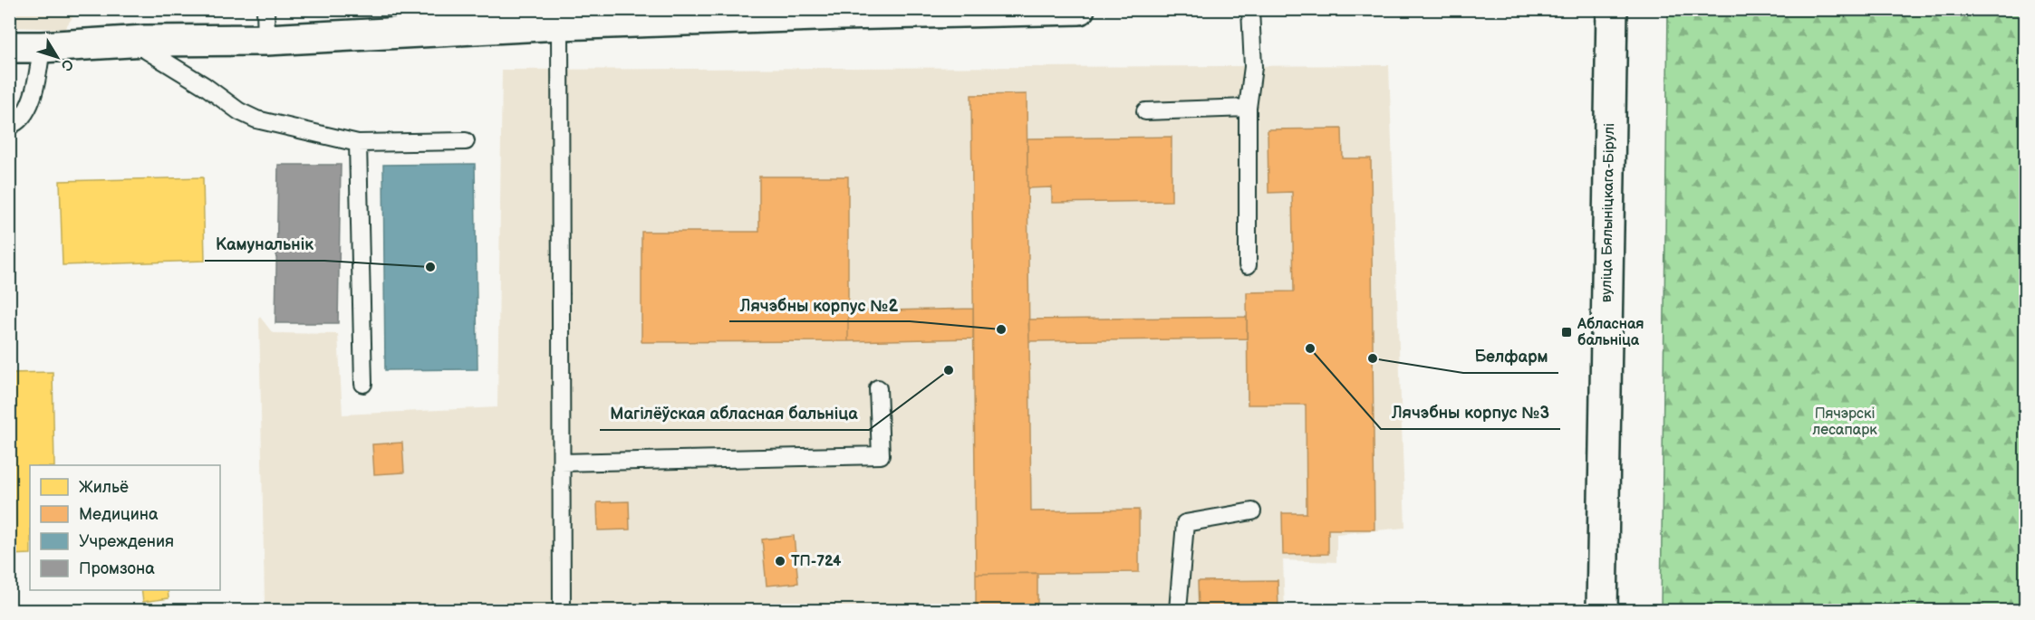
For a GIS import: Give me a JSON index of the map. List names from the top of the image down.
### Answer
{
  "streets": {
    "main road": ["вуліца Бялыніцкага-Бірулі"]
  },
  "parks": ["Пячэрскі лесапарк"],
  "places": {
    "other": [
      "Камунальнік",
      "Лячэбны корпус №2",
      "Лячэбны корпус №3",
      "Белфарм",
      "Магілёўская абласная бальніца",
      "ТП-724"
    ],
    "transit": ["Абласная бальніца"]
  },
  "legend": [
    "Жильё",
    "Медицина",
    "Учреждения",
    "Промзона"
  ],
  "north": "bottom right"
}
